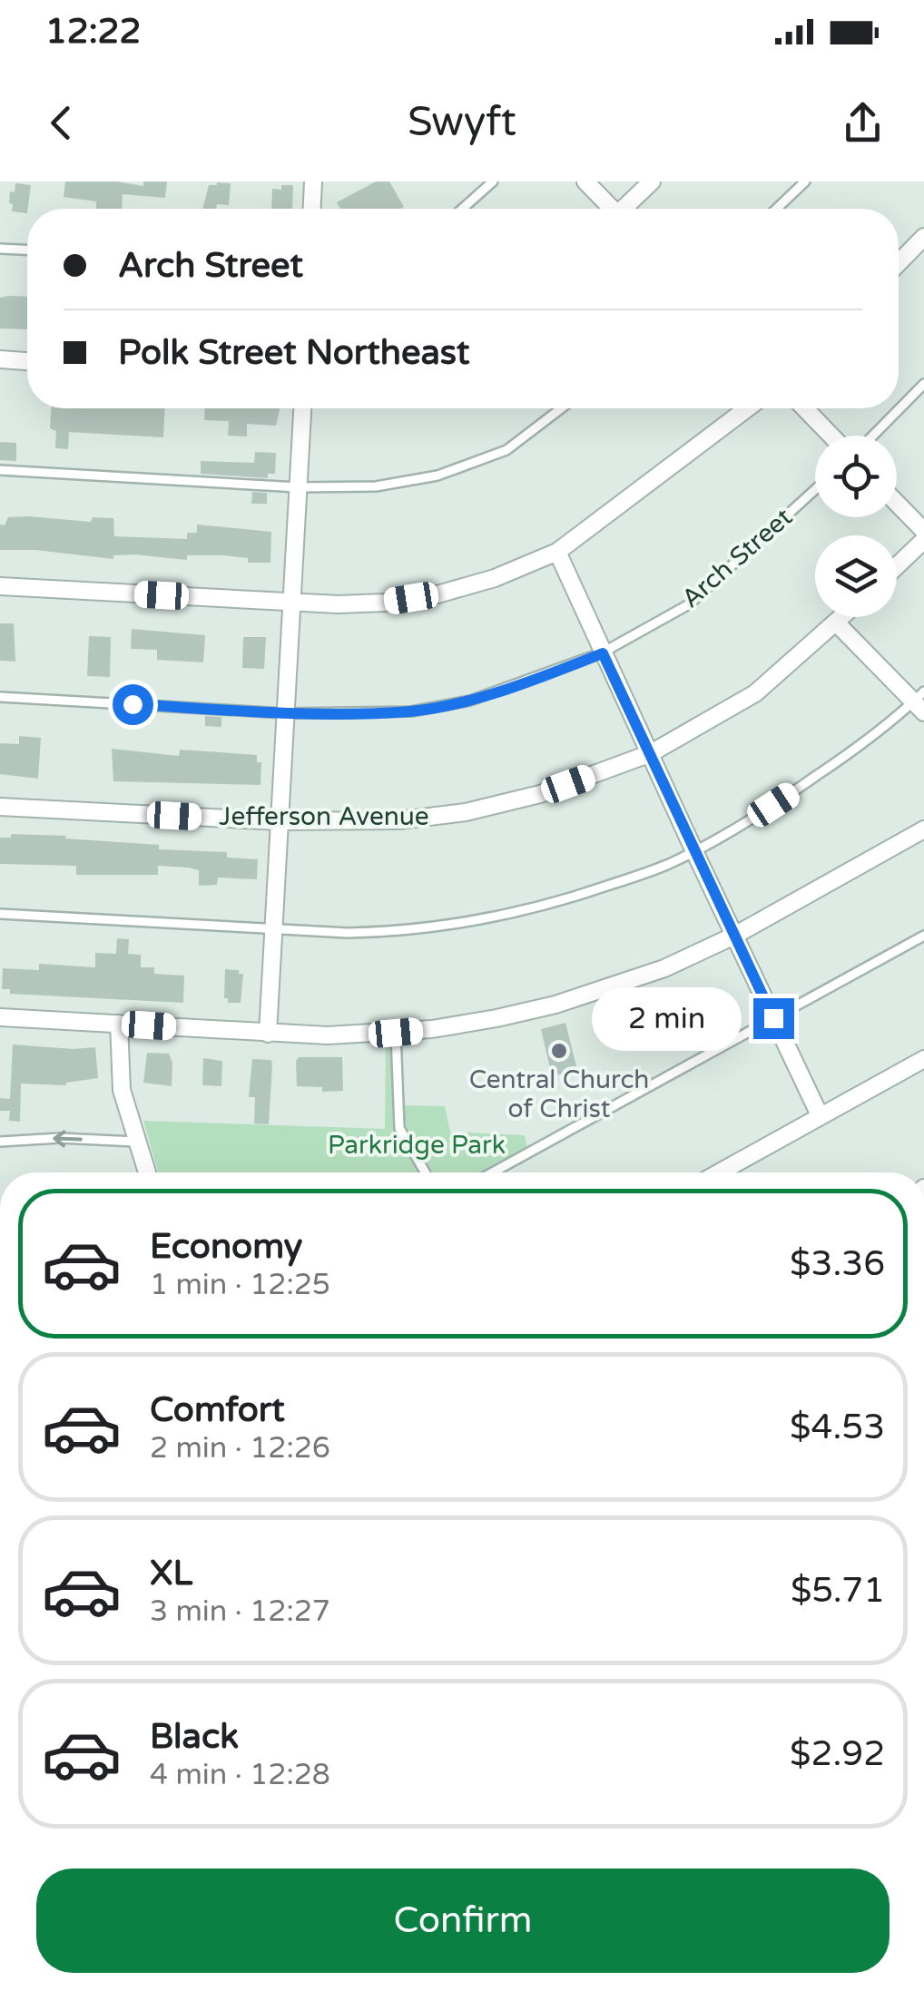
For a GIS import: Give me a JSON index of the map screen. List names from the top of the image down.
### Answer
{
  "streets": {
    "street": ["Jefferson Avenue"],
    "lane": ["Arch Street"]
  },
  "parks": ["Parkridge Park"],
  "places": ["Central Church of Christ"],
  "page": {
    "status": "12:22",
    "header": "Swyft",
    "banner": ["Arch Street", "Polk Street Northeast"],
    "bubble": "2 min",
    "list": [
      {
        "name": "Economy",
        "note": "1 min · 12:25",
        "value": "$3.36"
      },
      {
        "name": "Comfort",
        "note": "2 min · 12:26",
        "value": "$4.53"
      },
      {
        "name": "XL",
        "note": "3 min · 12:27",
        "value": "$5.71"
      },
      {
        "name": "Black",
        "note": "4 min · 12:28",
        "value": "$2.92"
      }
    ],
    "buttons": "Confirm"
  }
}
